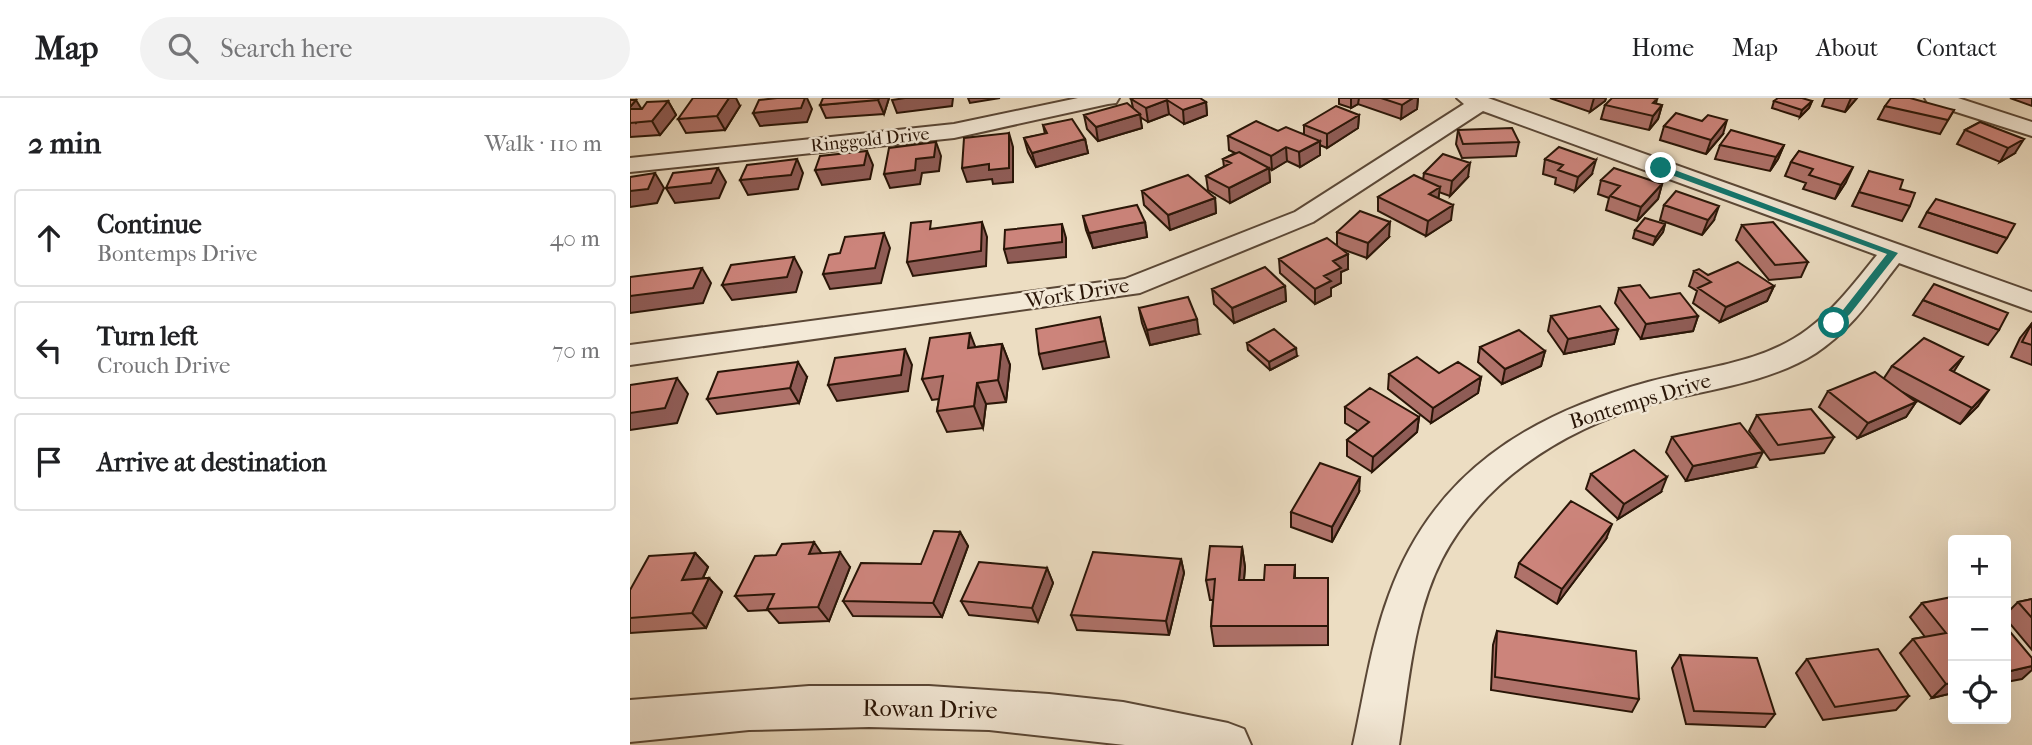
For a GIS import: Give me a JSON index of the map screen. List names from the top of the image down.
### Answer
{
  "streets": {
    "street": [
      "Ringgold Drive",
      "Work Drive",
      "Bontemps Drive",
      "Rowan Drive"
    ]
  },
  "page": {
    "header": "Map",
    "search": "Search here",
    "nav": [
      "Home",
      "Map",
      "About",
      "Contact"
    ],
    "heading": ["2 min", "Walk · 110 m"],
    "list": [
      ["Continue", "Bontemps Drive", "40 m"],
      ["Turn left", "Crouch Drive", "70 m"],
      "Arrive at destination"
    ],
    "map_buttons": ["+", "−"]
  }
}
